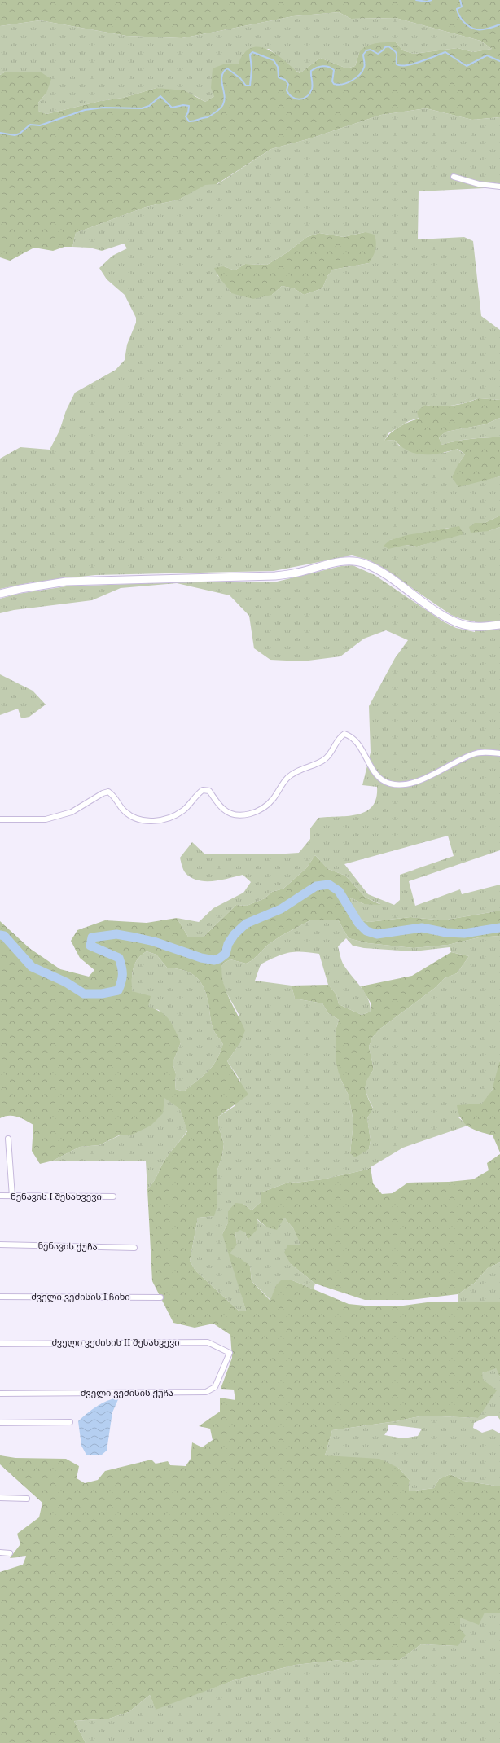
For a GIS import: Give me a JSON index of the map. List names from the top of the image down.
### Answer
{
  "streets": {
    "street": [
      "ნენავის I შესახვევი",
      "ნენავის ქუჩა",
      "ძველი ვეძისის I ჩიხი",
      "ძველი ვეძისის II შესახვევი",
      "ძველი ვეძისის ქუჩა"
    ]
  },
  "crossings": [
    ["ძველი ვეძისის II შესახვევი", "ძველი ვეძისის ქუჩა"]
  ]
}
